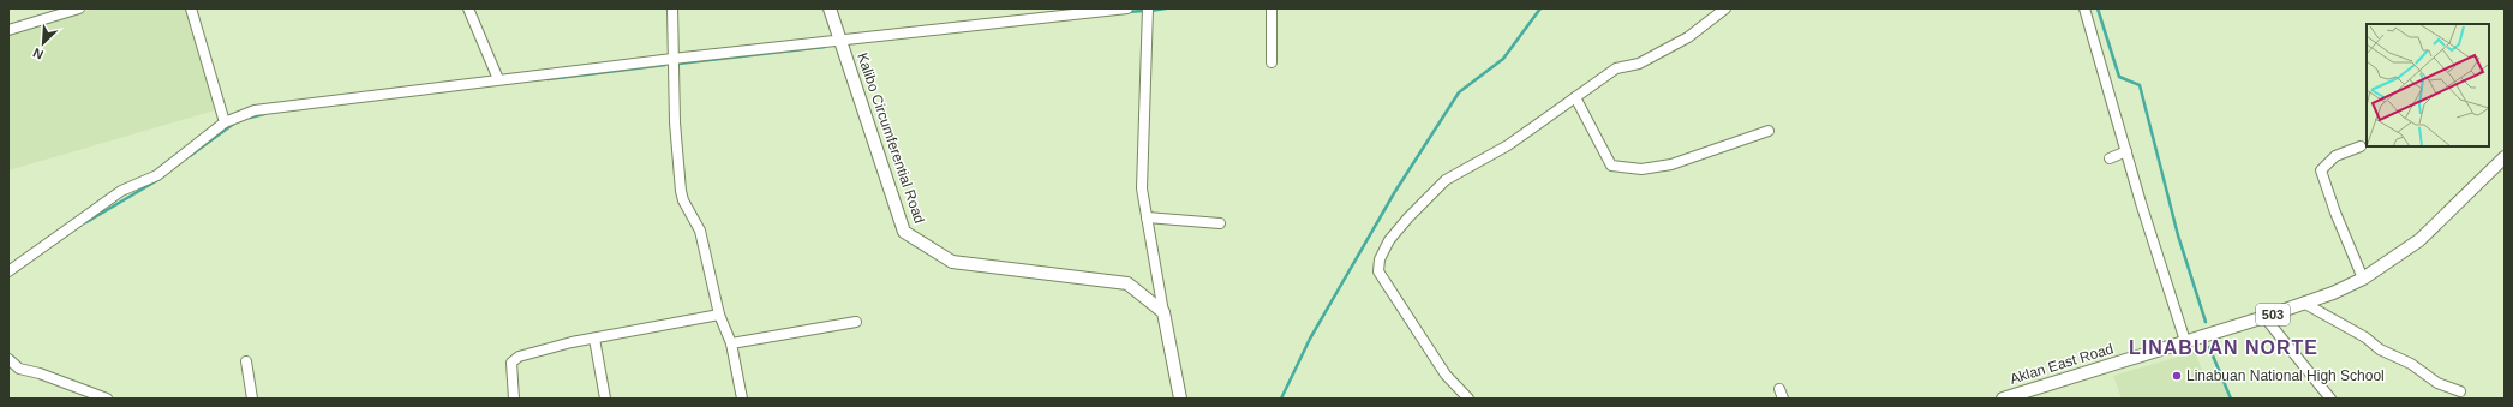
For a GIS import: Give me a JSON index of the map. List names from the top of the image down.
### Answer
{
  "streets": {
    "main road": ["Kalibo Circumferential Road", "503", "Aklan East Road"]
  },
  "districts": ["LINABUAN NORTE"],
  "places": ["Linabuan National High School"],
  "north": "bottom left"
}
